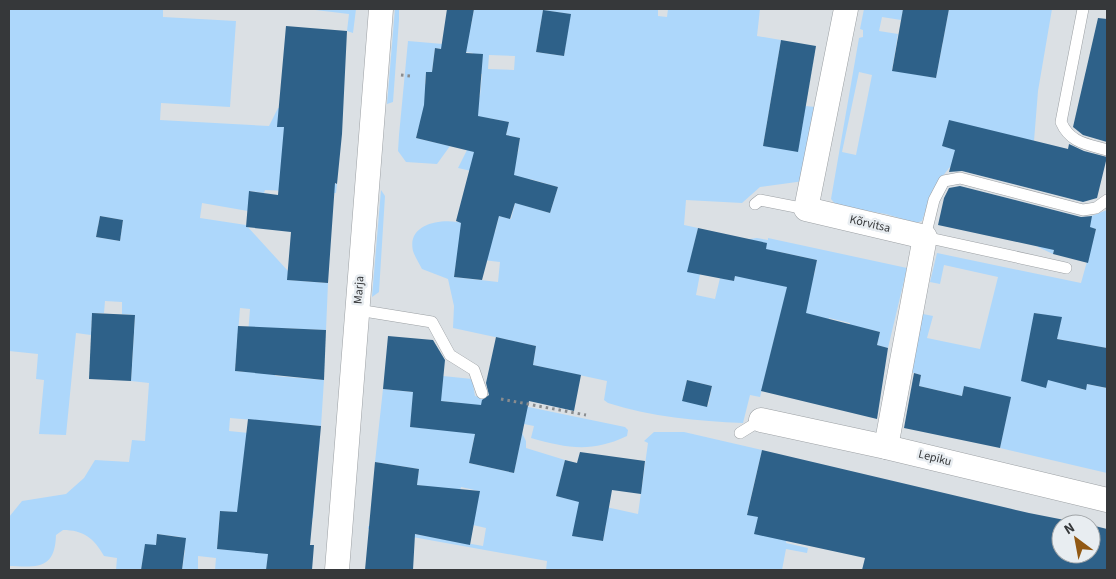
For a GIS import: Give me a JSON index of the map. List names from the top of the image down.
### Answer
{
  "streets": {
    "street": ["Kõrvitsa", "Marja", "Lepiku"]
  },
  "north": "top left"
}
